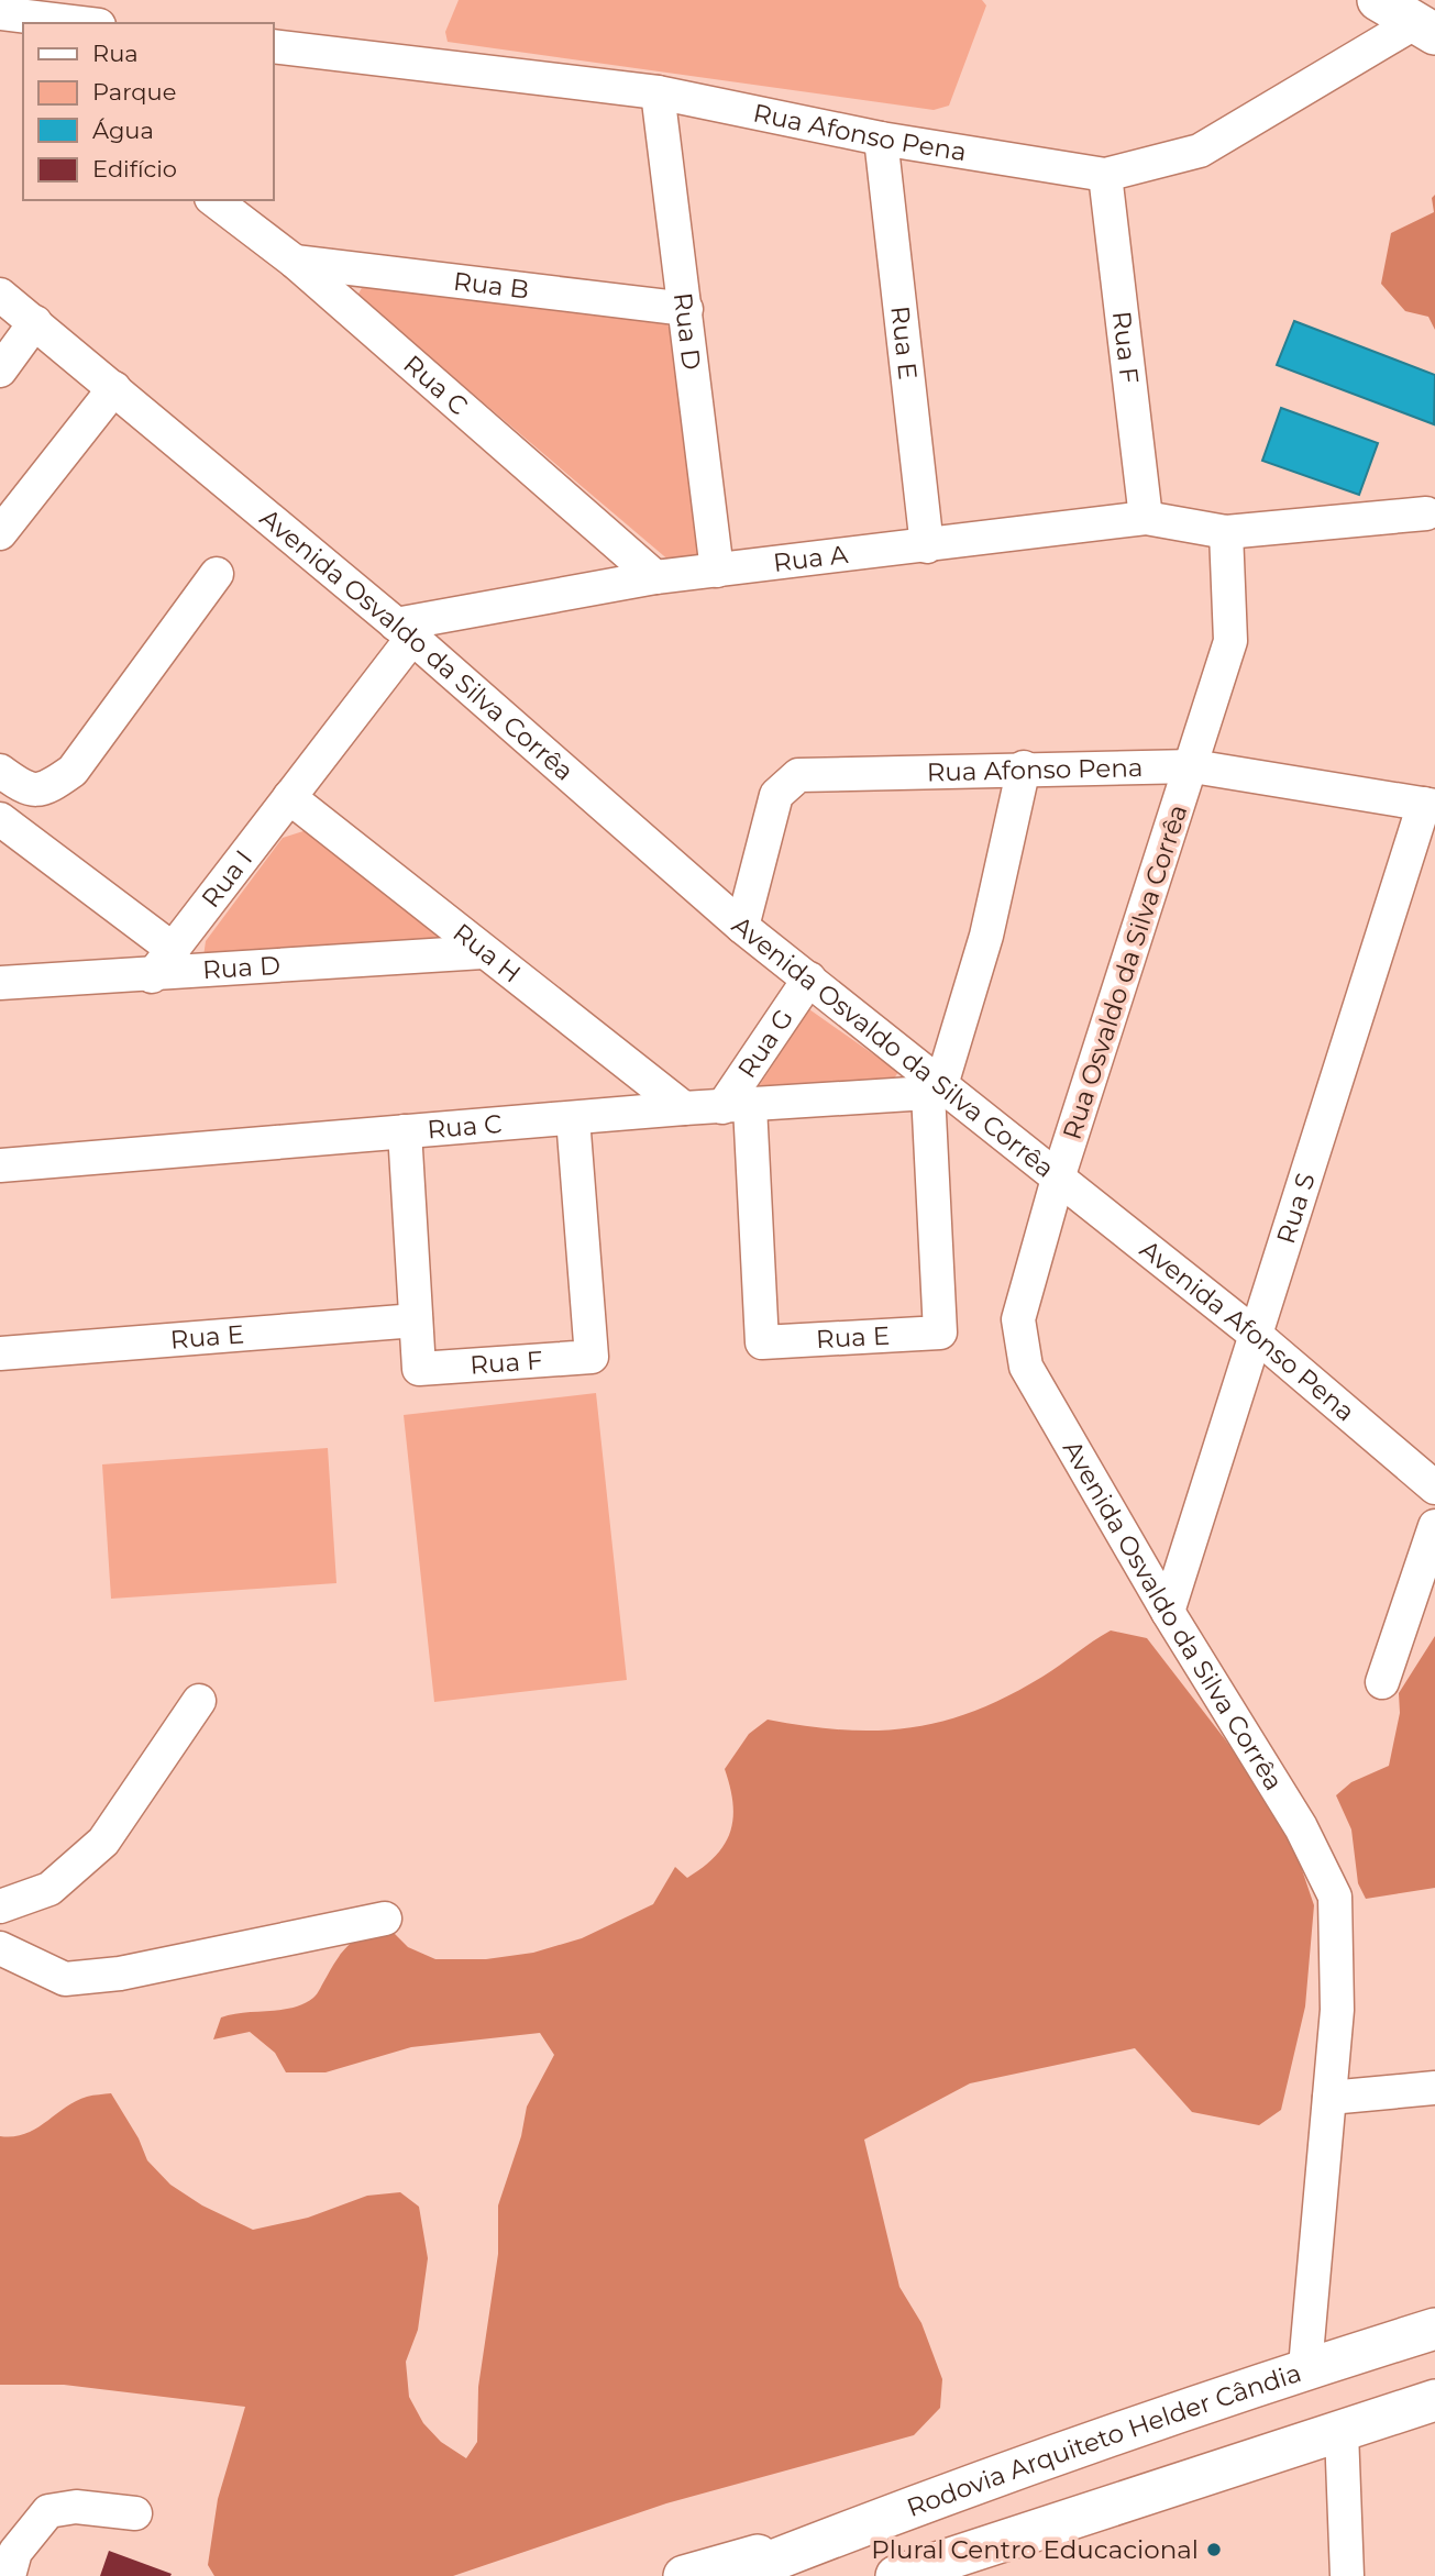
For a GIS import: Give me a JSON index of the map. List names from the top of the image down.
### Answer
{
  "streets": {
    "main road": ["Rodovia Arquiteto Helder Cândia"],
    "street": [
      "Rua Afonso Pena",
      "Rua B",
      "Rua D",
      "Rua E",
      "Rua F",
      "Rua C",
      "Rua A",
      "Avenida Osvaldo da Silva Corrêa",
      "Rua I",
      "Rua H",
      "Rua Osvaldo da Silva Corrêa",
      "Rua G",
      "Rua S",
      "Avenida Afonso Pena"
    ]
  },
  "crossings": [
    ["Rua Afonso Pena", "Rua D"],
    ["Rua Afonso Pena", "Rua E"],
    ["Rua Afonso Pena", "Rua F"],
    ["Rua Afonso Pena", "Avenida Osvaldo da Silva Corrêa"],
    ["Rua Afonso Pena", "Rua Osvaldo da Silva Corrêa"],
    ["Rua Afonso Pena", "Rua S"],
    ["Rua B", "Rua D"],
    ["Rua B", "Rua C"],
    ["Rua D", "Rua A"],
    ["Rua D", "Rua I"],
    ["Rua D", "Rua H"],
    ["Rua E", "Rua F"],
    ["Rua E", "Rua C"],
    ["Rua E", "Rua A"],
    ["Rua E", "Avenida Osvaldo da Silva Corrêa"],
    ["Rua E", "Rua G"],
    ["Rua F", "Rua C"],
    ["Rua F", "Rua A"],
    ["Rua C", "Rua A"],
    ["Rua C", "Avenida Osvaldo da Silva Corrêa"],
    ["Rua C", "Rua H"],
    ["Rua C", "Rua G"],
    ["Rua A", "Avenida Osvaldo da Silva Corrêa"],
    ["Rua A", "Rua I"],
    ["Avenida Osvaldo da Silva Corrêa", "Rua I"],
    ["Avenida Osvaldo da Silva Corrêa", "Rua Osvaldo da Silva Corrêa"],
    ["Avenida Osvaldo da Silva Corrêa", "Rua G"],
    ["Avenida Osvaldo da Silva Corrêa", "Rua S"],
    ["Avenida Osvaldo da Silva Corrêa", "Avenida Afonso Pena"],
    ["Avenida Osvaldo da Silva Corrêa", "Rodovia Arquiteto Helder Cândia"],
    ["Rua I", "Rua H"],
    ["Rua Osvaldo da Silva Corrêa", "Avenida Afonso Pena"],
    ["Rua S", "Avenida Afonso Pena"]
  ],
  "places": ["Plural Centro Educacional"],
  "legend": [
    "Rua",
    "Parque",
    "Água",
    "Edifício"
  ]
}
